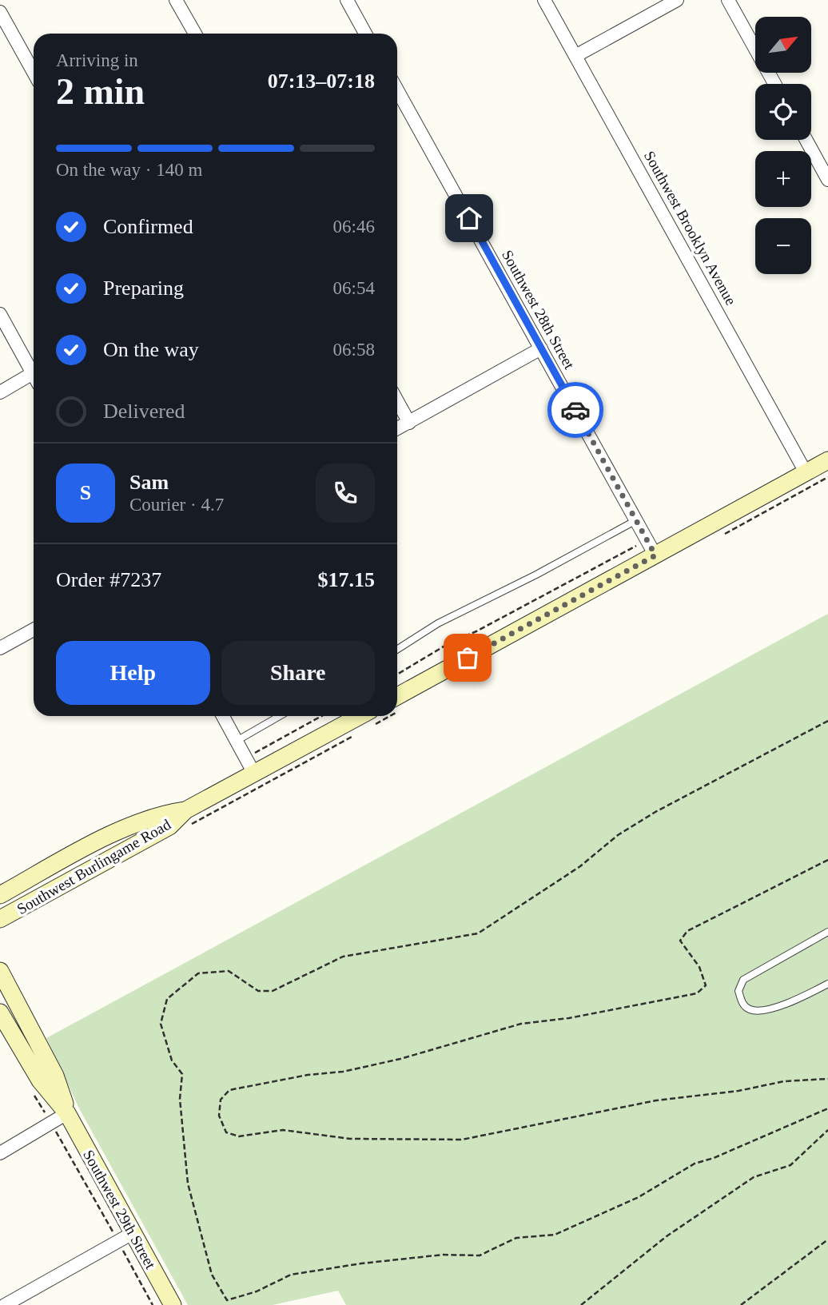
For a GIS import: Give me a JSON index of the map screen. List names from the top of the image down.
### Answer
{
  "streets": {
    "main road": ["Southwest Burlingame Road", "Southwest 29th Street"],
    "street": ["Southwest Brooklyn Avenue", "Southwest 28th Street"]
  },
  "north": "top right",
  "page": {
    "map_buttons": ["+", "−"],
    "heading": ["2 min", "Arriving in", "07:13–07:18"],
    "panel": [
      "Sam",
      "Courier · 4.7",
      "Order #7237",
      "$17.15"
    ],
    "bar": "On the way · 140 m",
    "list": [
      ["Confirmed", "06:46"],
      ["Preparing", "06:54"],
      ["On the way", "06:58"],
      "Delivered"
    ],
    "round": "S",
    "buttons": ["Help", "Share"]
  }
}
